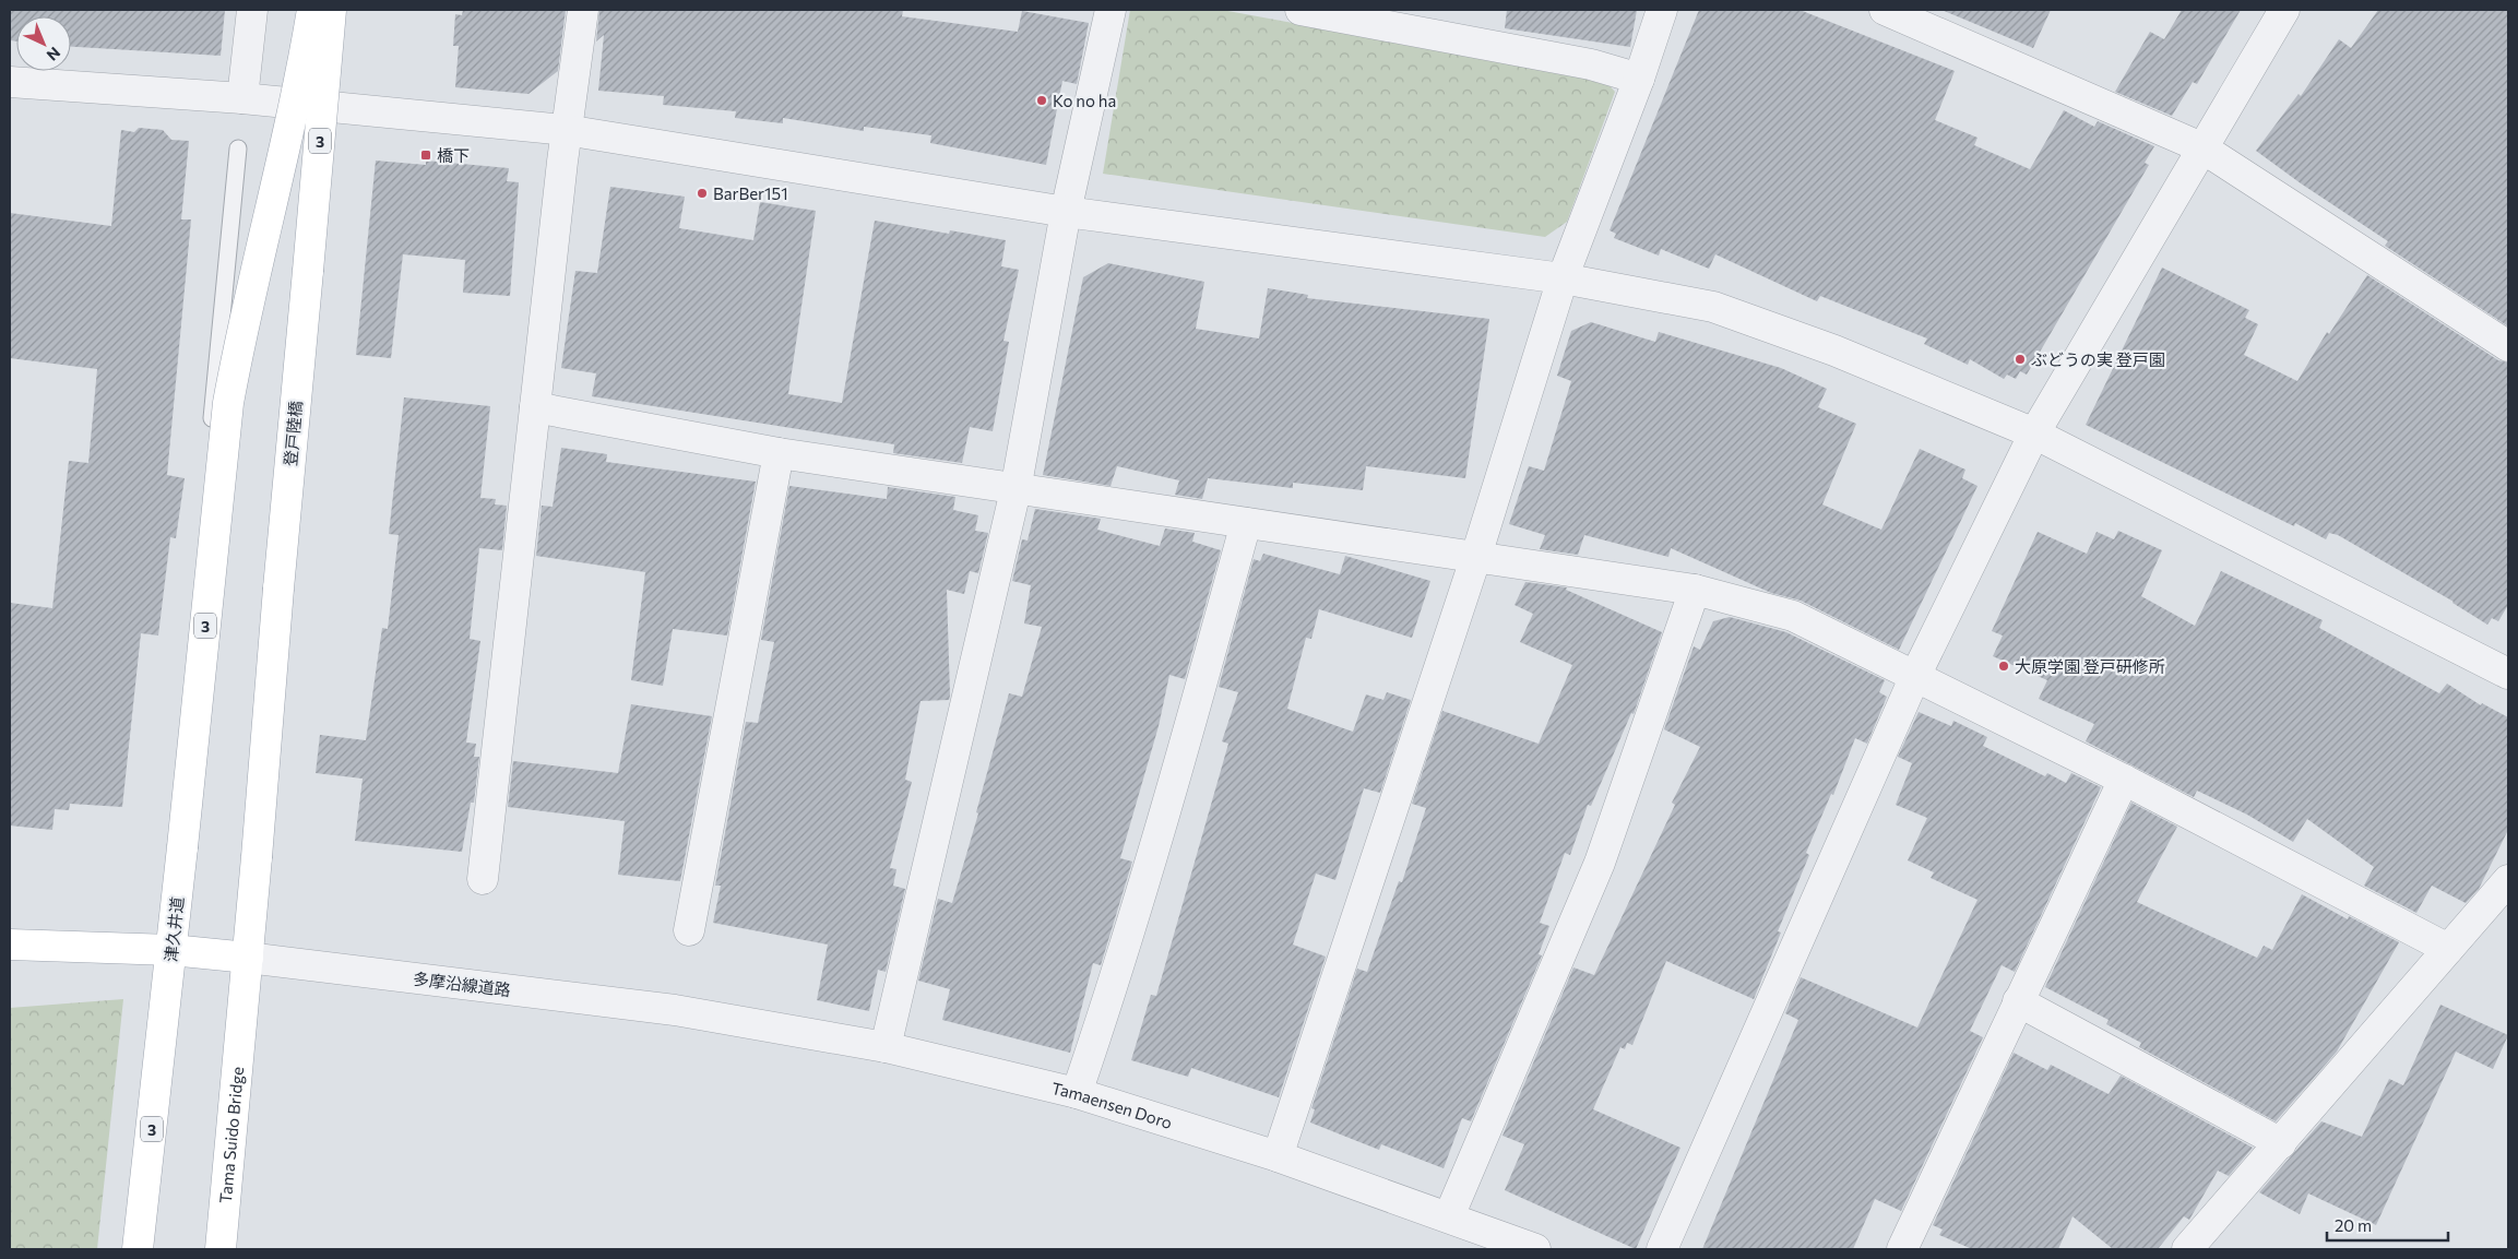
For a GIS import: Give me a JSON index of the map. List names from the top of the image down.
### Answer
{
  "streets": {
    "main road": [
      "3",
      "登戸陸橋",
      "津久井道",
      "Tama Suido Bridge"
    ],
    "street": ["多摩沿線道路", "Tamaensen Doro"]
  },
  "crossings": [
    ["登戸陸橋", "多摩沿線道路"],
    ["登戸陸橋", "Tama Suido Bridge"],
    ["多摩沿線道路", "Tamaensen Doro"],
    ["多摩沿線道路", "Tama Suido Bridge"]
  ],
  "places": {
    "other": [
      "Ko no ha",
      "BarBer151",
      "ぶどうの実 登戸園",
      "大原学園 登戸研修所"
    ],
    "transit": ["橋下"]
  },
  "scale_bar": "20 m",
  "north": "bottom right"
}
